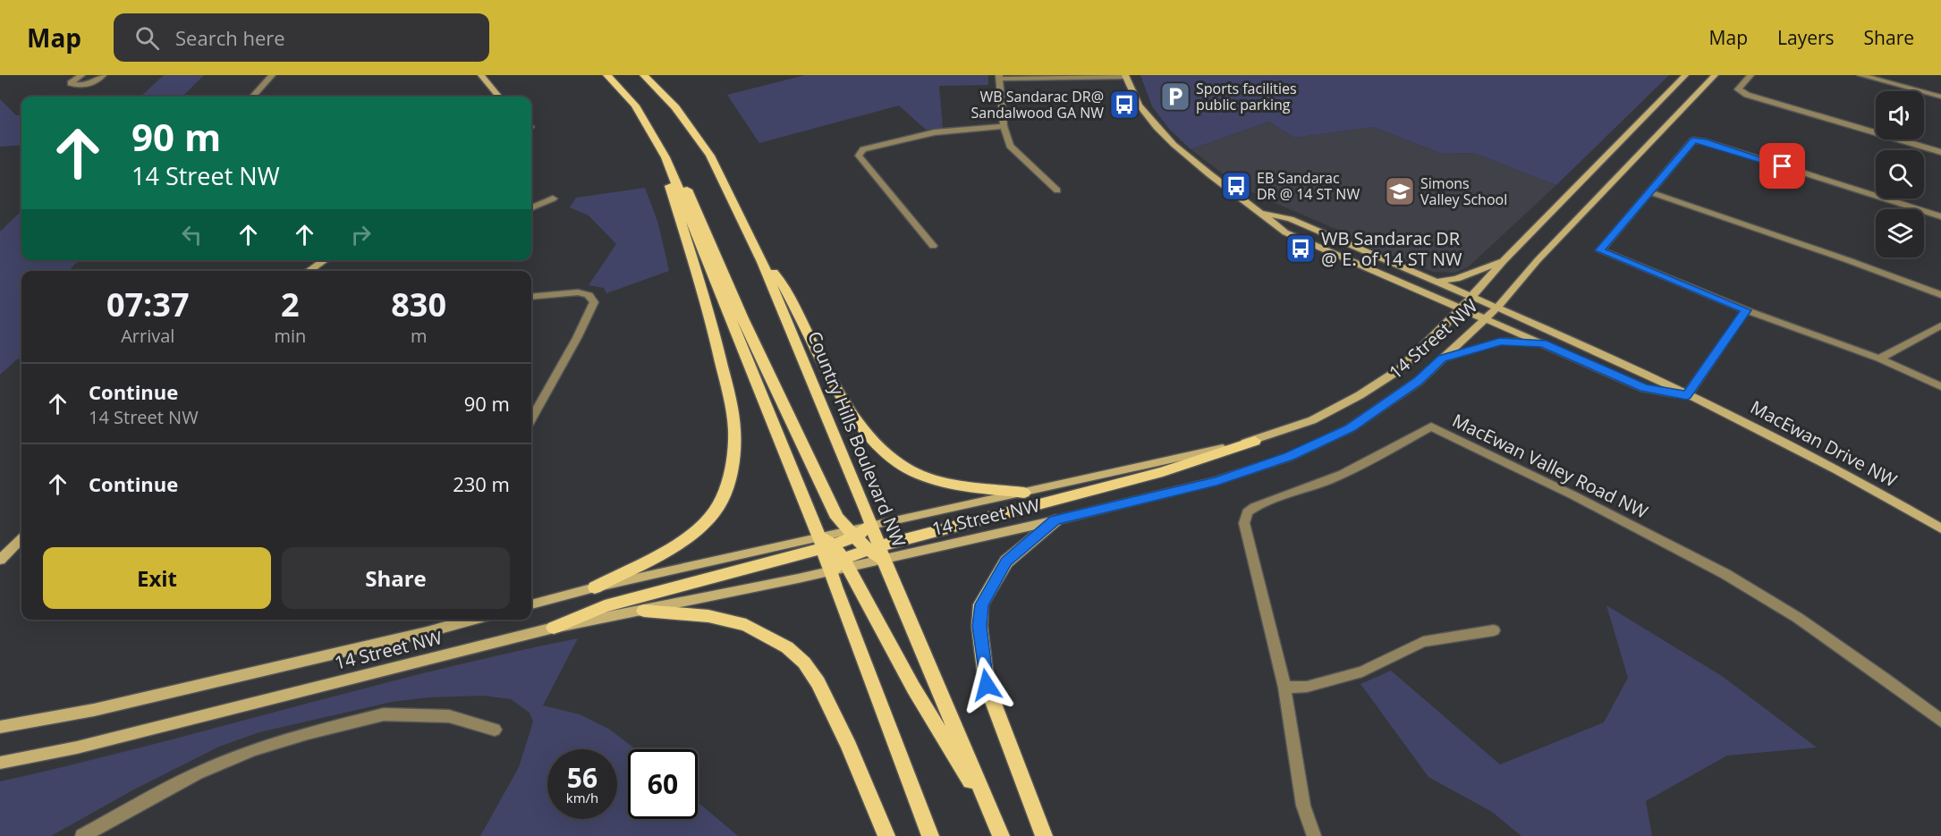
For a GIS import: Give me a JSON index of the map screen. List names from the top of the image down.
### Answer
{
  "streets": {
    "main road": ["14 Street NW", "Country Hills Boulevard NW", "MacEwan Drive NW"],
    "street": ["MacEwan Valley Road NW"]
  },
  "crossings": [
    ["14 Street NW", "Country Hills Boulevard NW"],
    ["14 Street NW", "MacEwan Drive NW"]
  ],
  "places": {
    "parking": ["Sports facilities public parking"],
    "bus stop": ["WB Sandarac DR@ Sandalwood GA NW", "EB Sandarac DR @ 14 ST NW", "WB Sandarac DR @ E. of 14 ST NW"],
    "school or university": ["Simons Valley School"]
  },
  "page": {
    "header": "Map",
    "search": "Search here",
    "nav": ["Map", "Layers", "Share"],
    "turn": ["90 m", "14 Street NW"],
    "eta": [
      "07:37",
      "Arrival",
      "2",
      "min",
      "830",
      "m"
    ],
    "list": [
      {
        "name": "Continue",
        "note": "14 Street NW",
        "value": "90 m"
      },
      {
        "name": "Continue",
        "value": "230 m"
      }
    ],
    "buttons": ["Exit", "Share"],
    "speed": "56 km/h",
    "limit": "60"
  }
}
